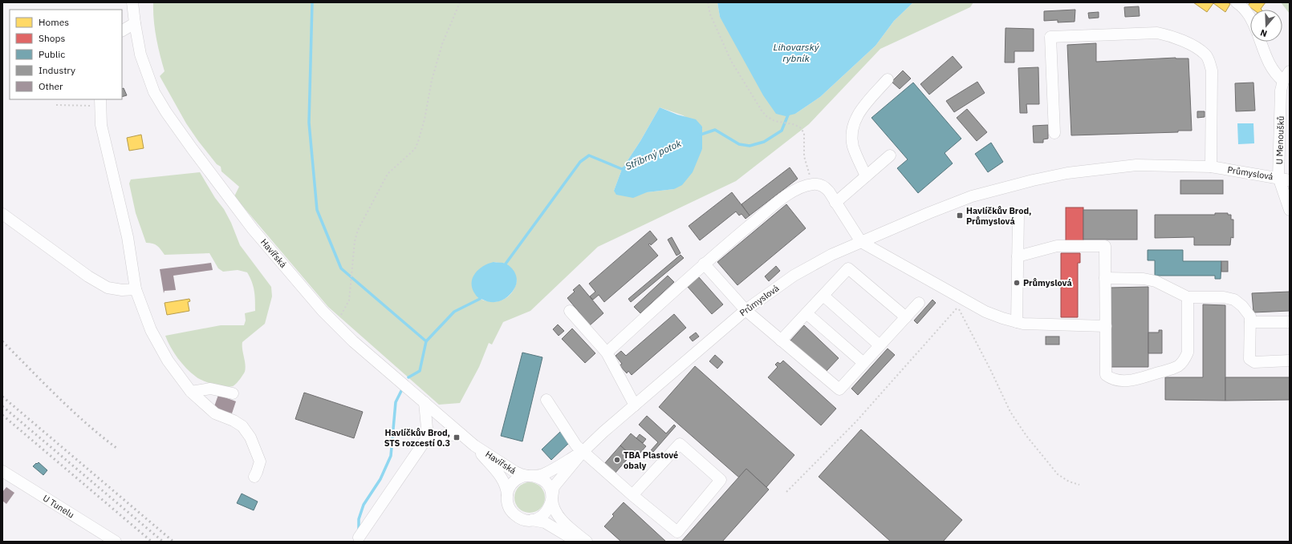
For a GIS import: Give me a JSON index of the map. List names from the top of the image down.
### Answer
{
  "streets": {
    "street": [
      "U Menoušků",
      "Průmyslová",
      "Havířská",
      "U Tunelu"
    ]
  },
  "crossings": [
    ["U Menoušků", "Průmyslová"],
    ["Průmyslová", "Havířská"]
  ],
  "water": ["Lihovarský rybník", "Stříbrný potok"],
  "places": {
    "transit": ["Havlíčkův Brod, Průmyslová", "Havlíčkův Brod, STS rozcestí 0.3"],
    "other": ["Průmyslová", "TBA Plastové obaly"]
  },
  "legend": [
    "Homes",
    "Shops",
    "Public",
    "Industry",
    "Other"
  ],
  "north": "bottom"
}
